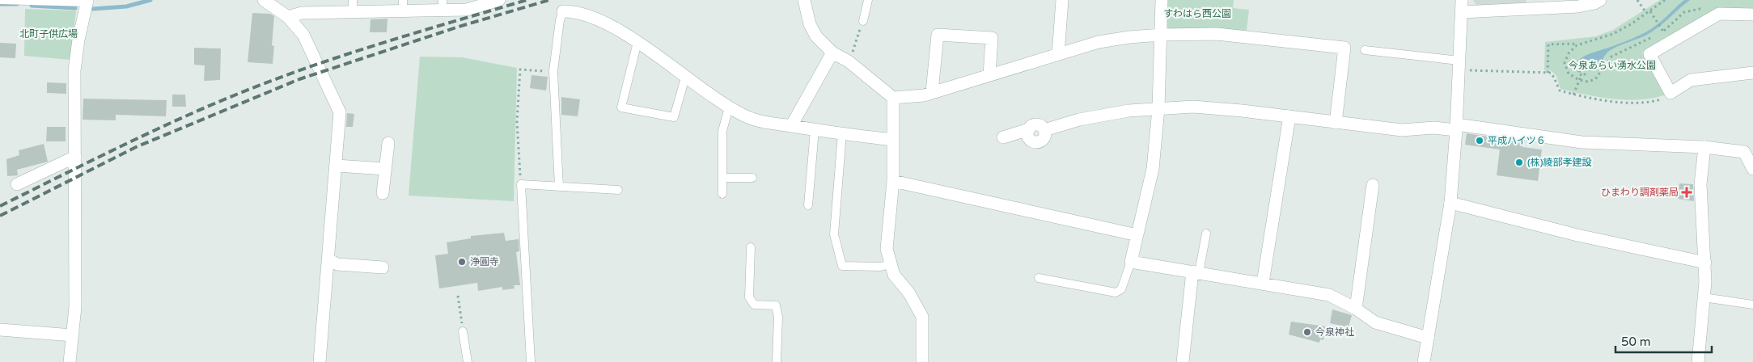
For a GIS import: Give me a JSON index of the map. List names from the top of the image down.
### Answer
{
  "parks": ["すわはら西公園", "北町子供広場", "今泉あらい湧水公園"],
  "places": {
    "other": [
      "平成ハイツ６",
      "(株)綾部孝建設",
      "浄圓寺",
      "今泉神社"
    ],
    "health": ["ひまわり調剤薬局"]
  },
  "scale_bar": "50 m"
}
